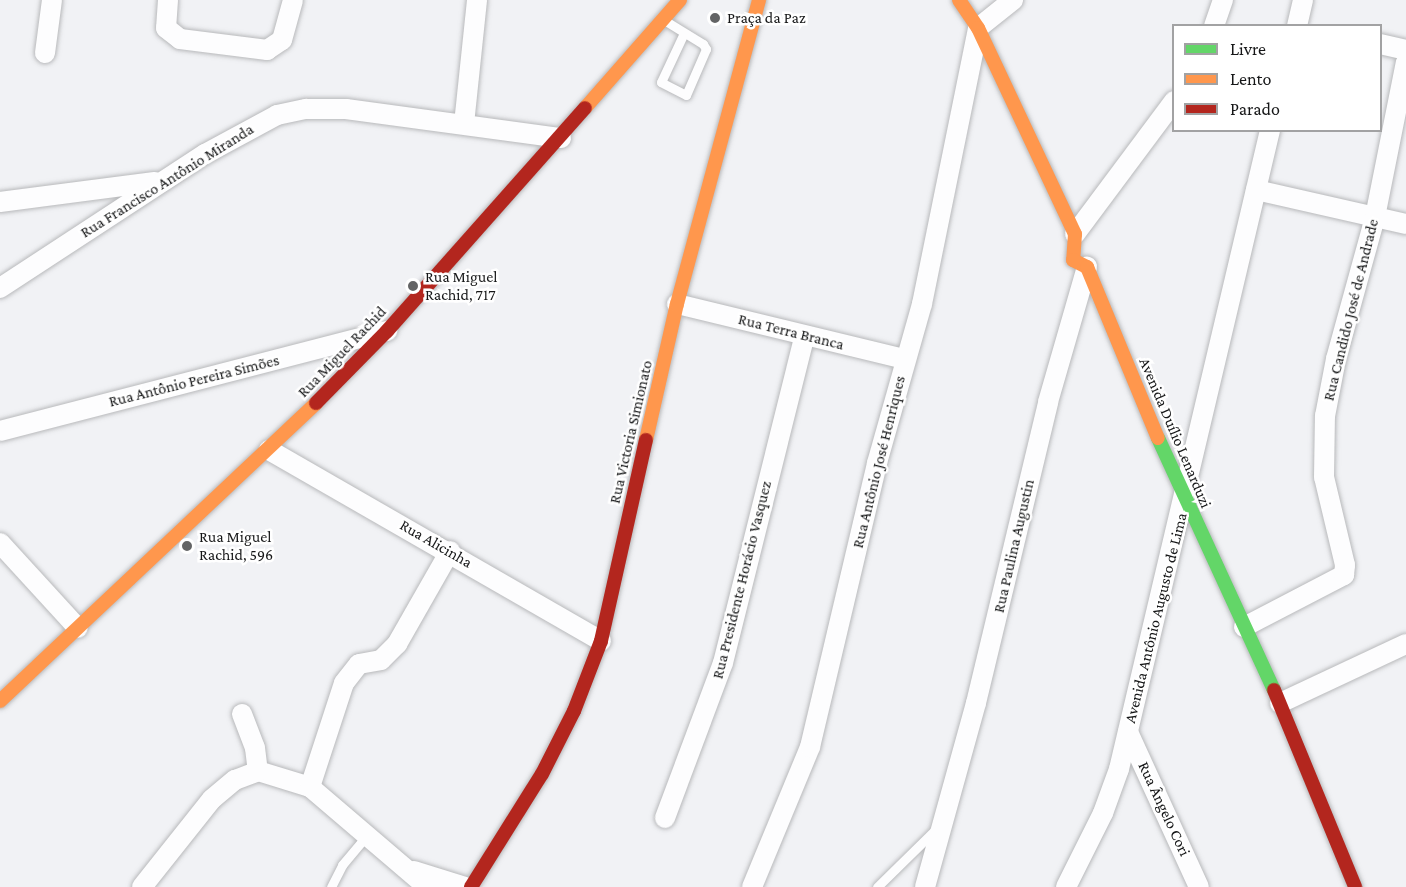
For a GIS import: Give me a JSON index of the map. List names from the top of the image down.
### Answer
{
  "streets": {
    "street": [
      "Rua Francisco Antônio Miranda",
      "Rua Candido José de Andrade",
      "Rua Terra Branca",
      "Rua Miguel Rachid",
      "Rua Antônio Pereira Simões",
      "Rua Victoria Simionato",
      "Avenida Duílio Lenarduzi",
      "Rua Antônio José Henriques",
      "Rua Alicinha",
      "Rua Paulina Augustin",
      "Rua Presidente Horácio Vasquez",
      "Avenida Antônio Augusto de Lima",
      "Rua Ângelo Cori"
    ]
  },
  "crossings": [
    ["Rua Francisco Antônio Miranda", "Rua Miguel Rachid"],
    ["Rua Candido José de Andrade", "Avenida Duílio Lenarduzi"],
    ["Rua Terra Branca", "Rua Victoria Simionato"],
    ["Rua Terra Branca", "Rua Antônio José Henriques"],
    ["Rua Terra Branca", "Rua Presidente Horácio Vasquez"],
    ["Rua Miguel Rachid", "Rua Antônio Pereira Simões"],
    ["Rua Miguel Rachid", "Rua Alicinha"],
    ["Rua Victoria Simionato", "Rua Alicinha"],
    ["Avenida Duílio Lenarduzi", "Rua Antônio José Henriques"],
    ["Avenida Duílio Lenarduzi", "Rua Paulina Augustin"],
    ["Avenida Duílio Lenarduzi", "Avenida Antônio Augusto de Lima"],
    ["Avenida Antônio Augusto de Lima", "Rua Ângelo Cori"]
  ],
  "places": ["Praça da Paz", "Rua Miguel Rachid, 717", "Rua Miguel Rachid, 596"],
  "legend": ["Livre", "Lento", "Parado"]
}
